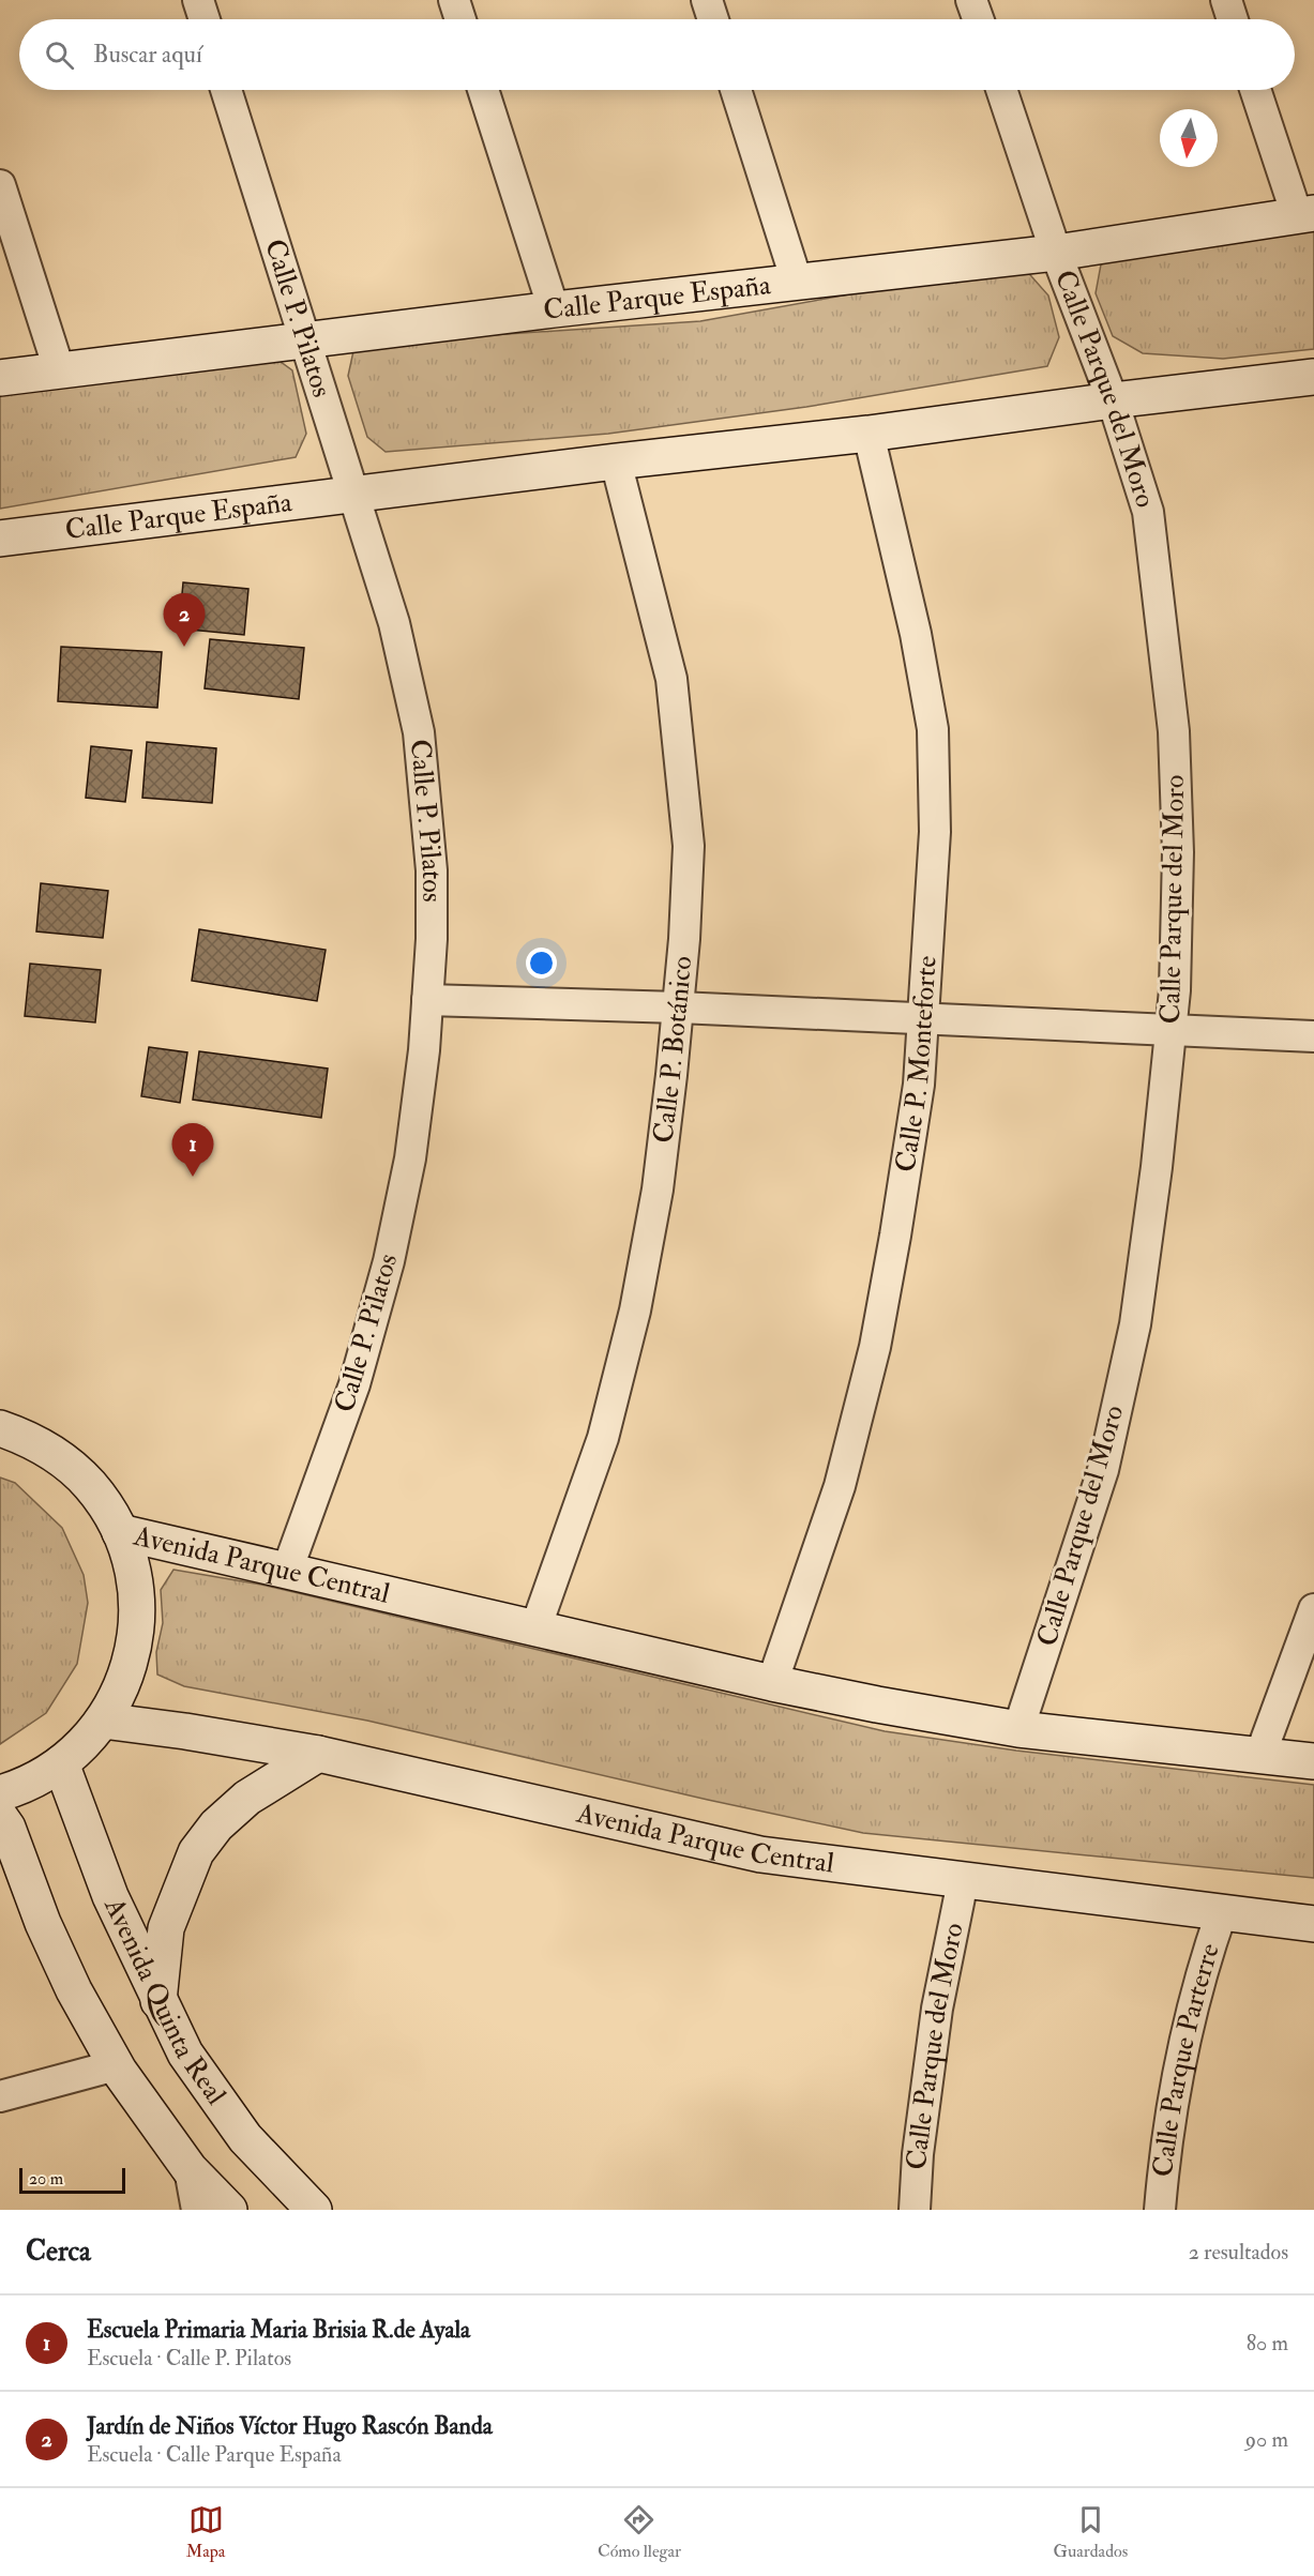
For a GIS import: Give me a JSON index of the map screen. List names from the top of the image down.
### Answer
{
  "streets": {
    "street": [
      "Calle Parque España",
      "Calle P. Pilatos",
      "Calle Parque del Moro",
      "Calle P. Botánico",
      "Calle P. Monteforte",
      "Avenida Parque Central",
      "Avenida Quinta Real",
      "Calle Parque Parterre"
    ]
  },
  "crossings": [
    ["Calle Parque España", "Calle P. Pilatos"],
    ["Calle Parque España", "Calle Parque del Moro"],
    ["Calle Parque España", "Calle P. Botánico"],
    ["Calle Parque España", "Calle P. Monteforte"],
    ["Calle P. Pilatos", "Avenida Parque Central"],
    ["Calle Parque del Moro", "Avenida Parque Central"],
    ["Calle P. Botánico", "Avenida Parque Central"],
    ["Calle P. Monteforte", "Avenida Parque Central"],
    ["Avenida Parque Central", "Calle Parque Parterre"]
  ],
  "scale_bar": "20 m",
  "north": "bottom",
  "page": {
    "search": "Buscar aquí",
    "pins": ["2", "1"],
    "scale": "20 m",
    "heading": ["Cerca", "2 resultados"],
    "list": [
      {
        "mark": "1",
        "name": "Escuela Primaria Maria Brisia R.de Ayala",
        "note": "Escuela · Calle P. Pilatos",
        "value": "80 m"
      },
      {
        "mark": "2",
        "name": "Jardín de Niños Víctor Hugo Rascón Banda",
        "note": "Escuela · Calle Parque España",
        "value": "90 m"
      }
    ],
    "nav": ["Mapa", "Cómo llegar", "Guardados"]
  }
}
